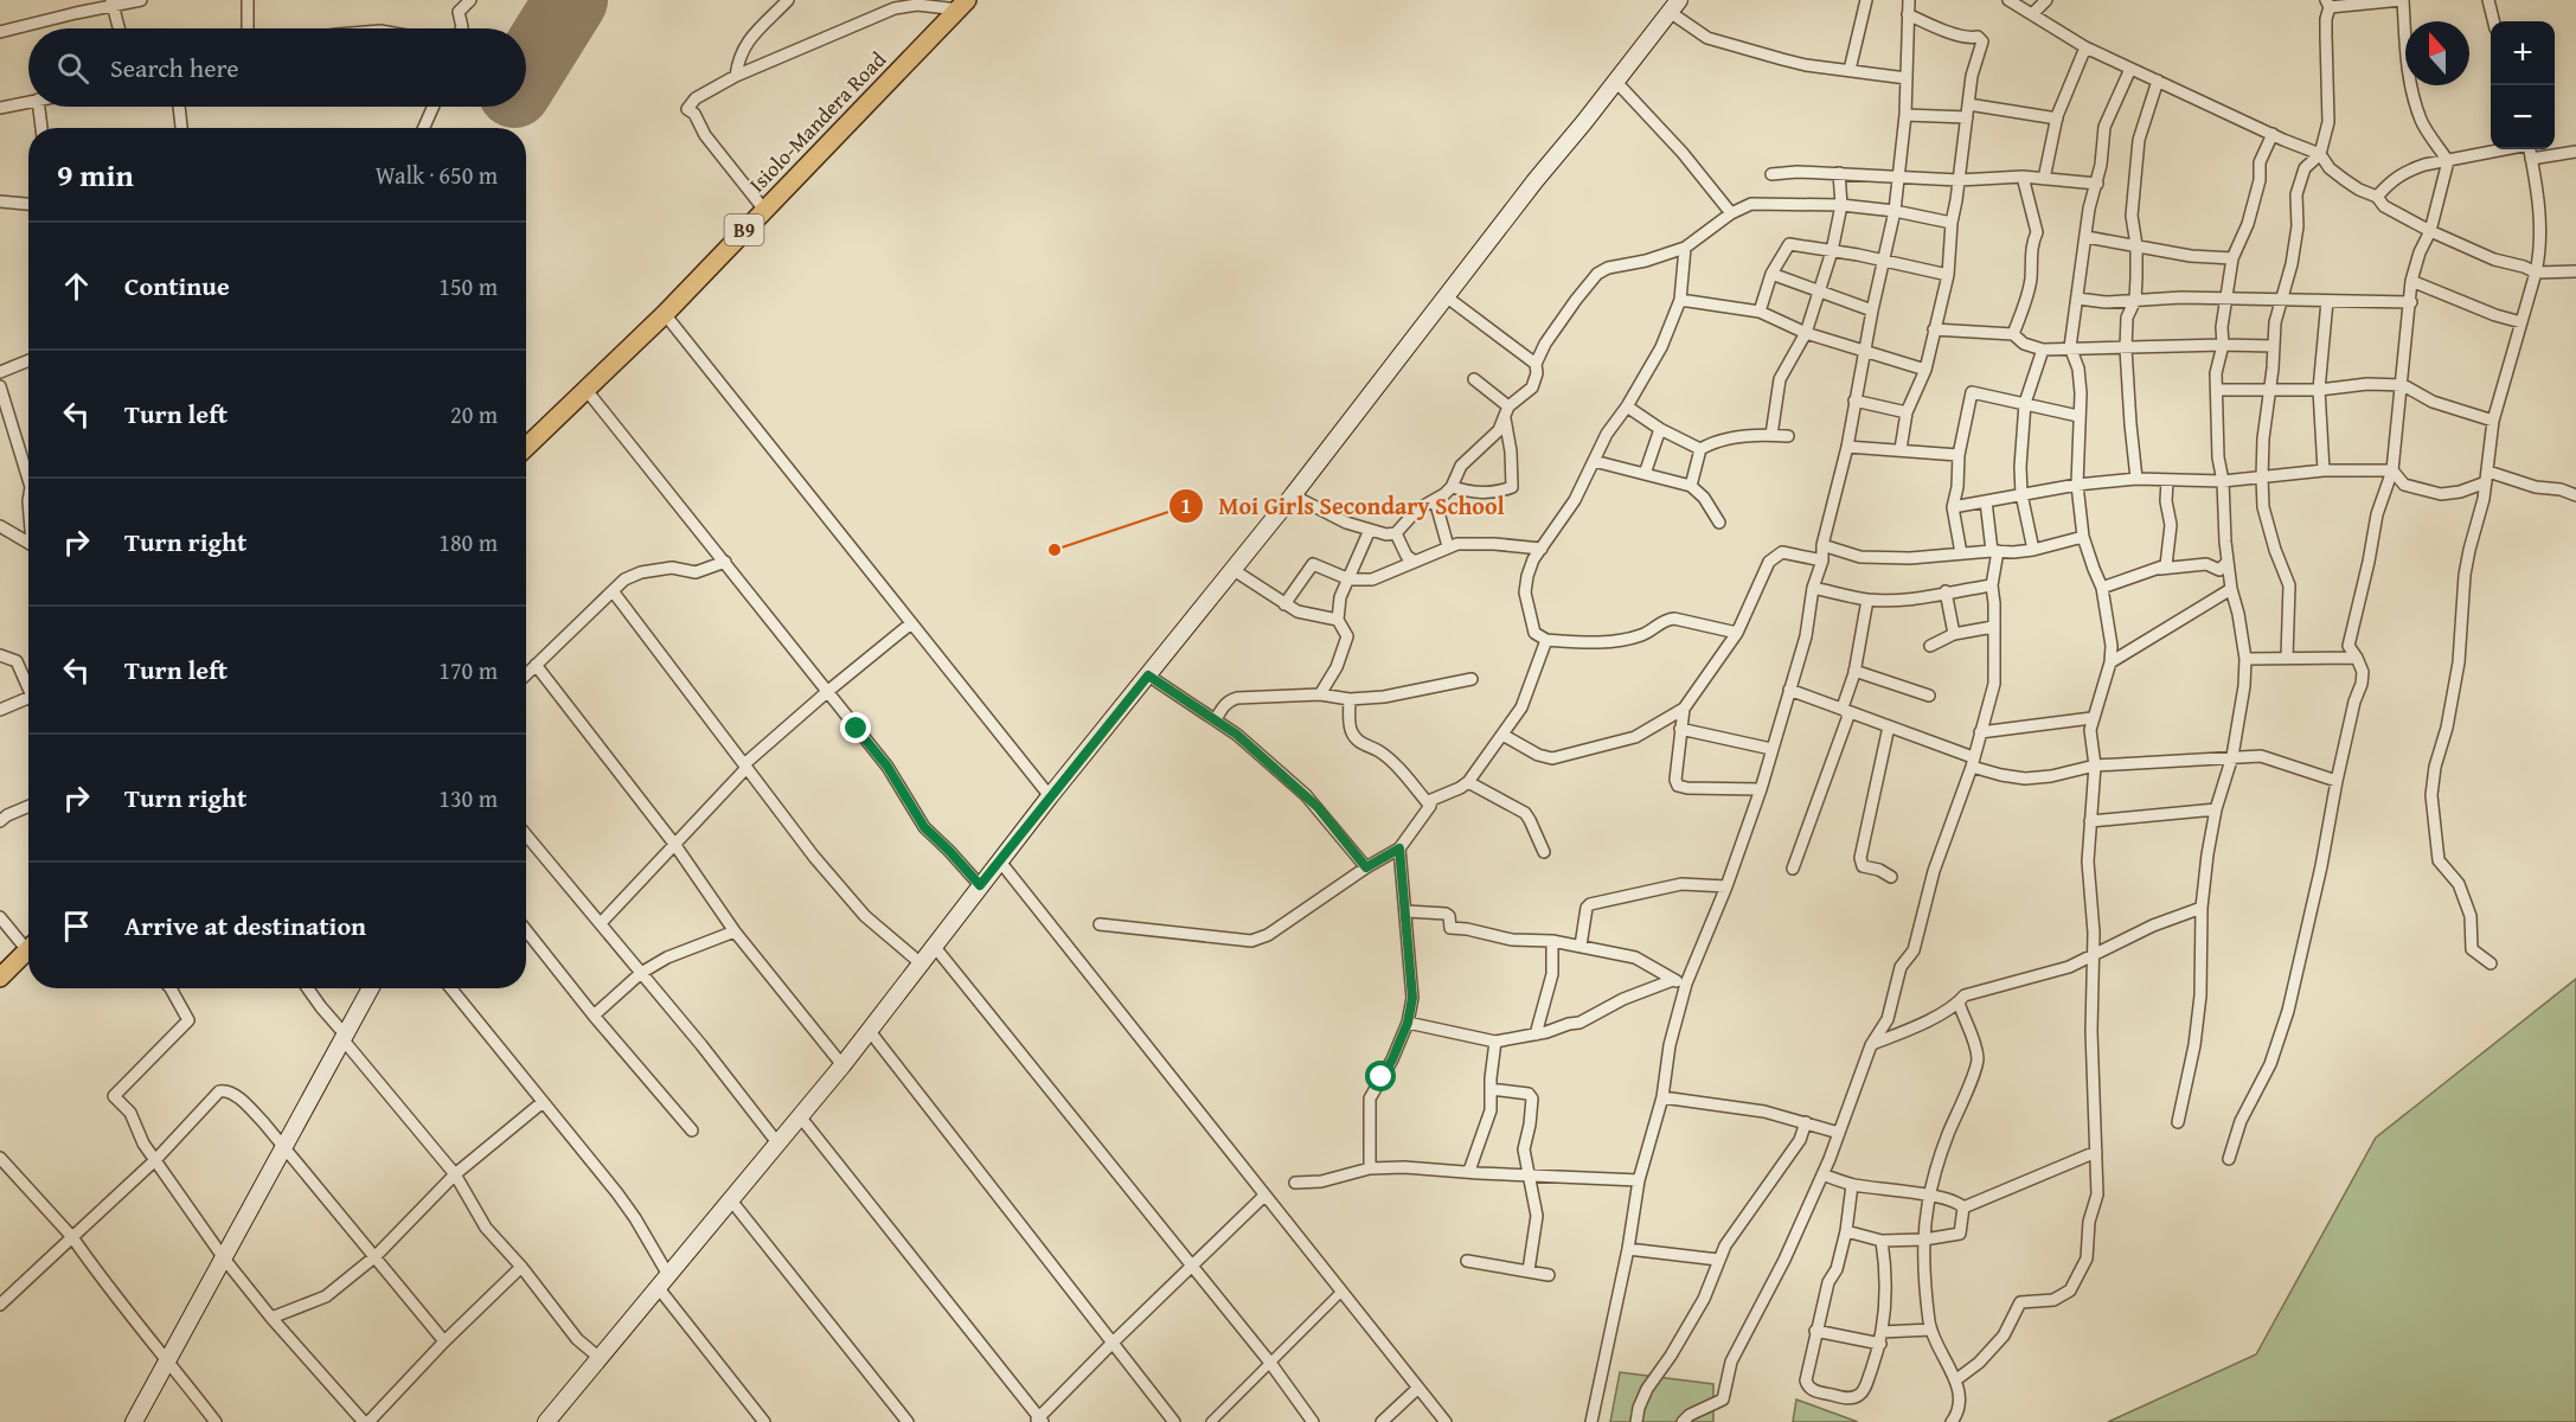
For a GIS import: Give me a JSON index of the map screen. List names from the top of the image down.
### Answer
{
  "streets": {
    "highway": ["Isiolo-Mandera Road", "B9"]
  },
  "places": ["Moi Girls Secondary School"],
  "north": "top",
  "page": {
    "map_buttons": ["+", "−"],
    "search": "Search here",
    "heading": ["9 min", "Walk · 650 m"],
    "list": [
      ["Continue", "150 m"],
      ["Turn left", "20 m"],
      ["Turn right", "180 m"],
      ["Turn left", "170 m"],
      ["Turn right", "130 m"],
      "Arrive at destination"
    ]
  }
}
